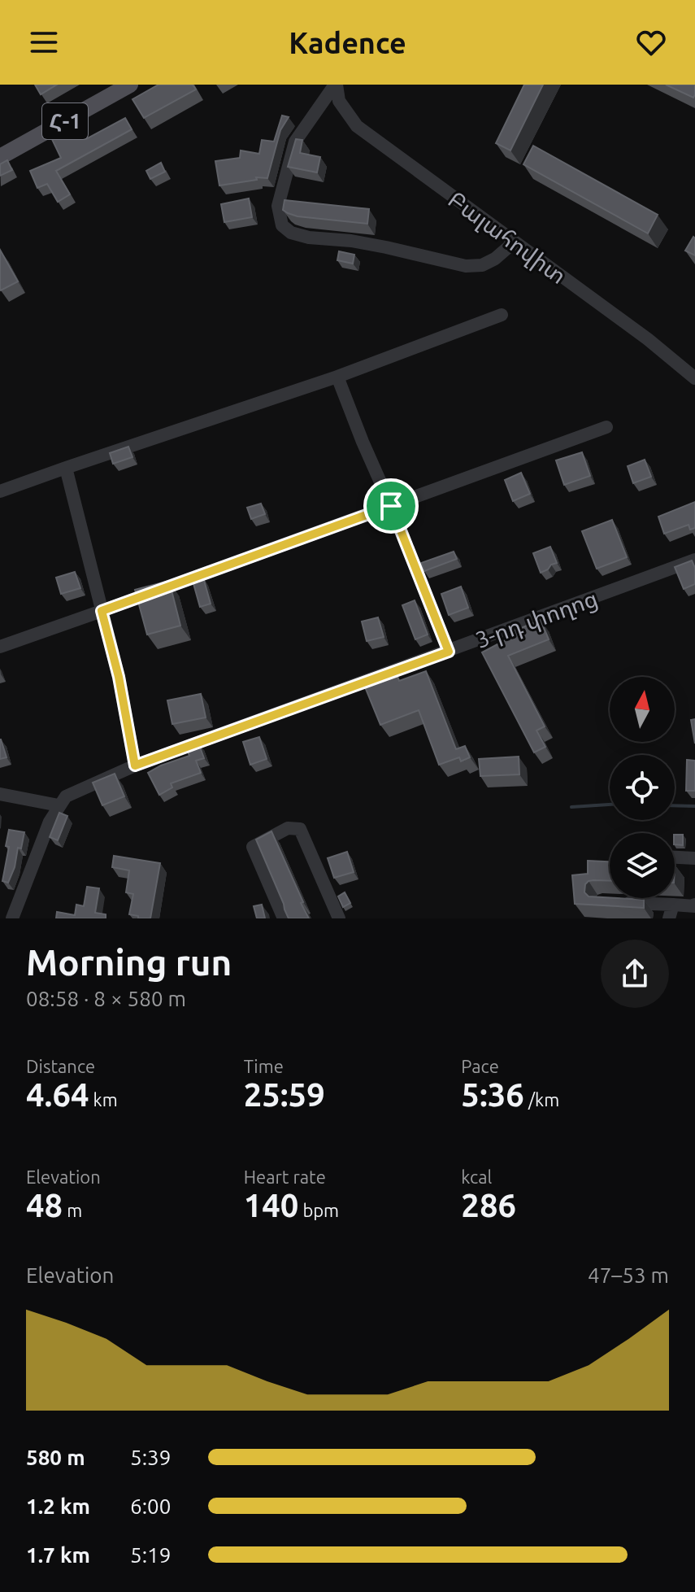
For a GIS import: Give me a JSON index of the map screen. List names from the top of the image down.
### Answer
{
  "streets": {
    "main road": ["Հ-1"],
    "street": ["Բալահովիտ", "3-րդ փողոց"]
  },
  "north": "top",
  "page": {
    "header": "Kadence",
    "heading": ["Morning run", "08:58 · 8 × 580 m"],
    "stats": [
      ["Distance", "4.64 km"],
      ["Time", "25:59"],
      ["Pace", "5:36 /km"],
      ["Elevation", "48 m"],
      ["Heart rate", "140 bpm"],
      ["kcal", "286"]
    ],
    "chart": ["Elevation", "47–53 m"],
    "list": [
      {
        "name": "580 m",
        "note": "5:39"
      },
      {
        "name": "1.2 km",
        "note": "6:00"
      },
      {
        "name": "1.7 km",
        "note": "5:19"
      }
    ]
  }
}
